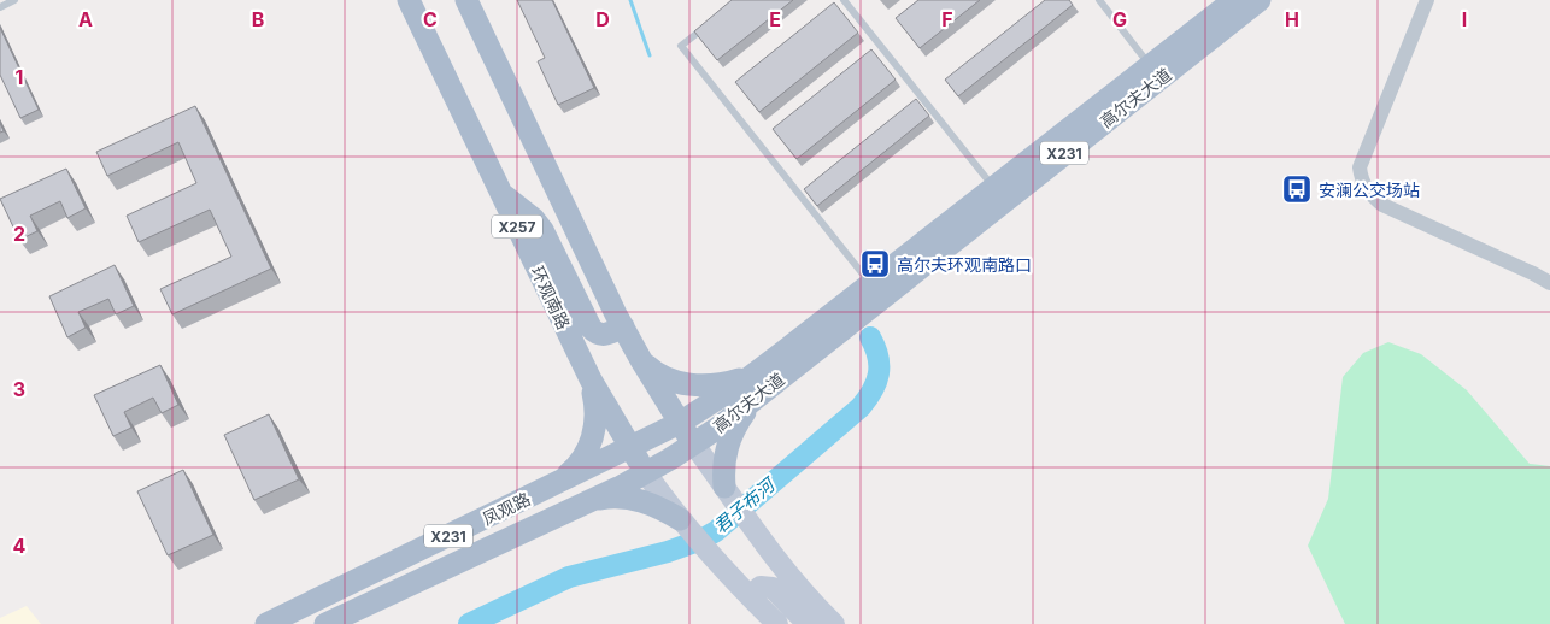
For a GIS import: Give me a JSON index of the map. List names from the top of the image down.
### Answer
{
  "streets": {
    "main road": [
      "高尔夫大道",
      "X231",
      "X257",
      "环观南路",
      "凤观路"
    ]
  },
  "crossings": [
    ["高尔夫大道", "X257"],
    ["高尔夫大道", "凤观路"],
    ["X257", "凤观路"],
    ["环观南路", "凤观路"]
  ],
  "water": ["君子布河"],
  "places": {
    "bus stop": ["安澜公交场站", "高尔夫环观南路口"]
  },
  "grid": {
    "columns": [
      "A",
      "B",
      "C",
      "D",
      "E",
      "F",
      "G",
      "H",
      "I"
    ],
    "rows": [
      "1",
      "2",
      "3",
      "4"
    ]
  }
}
